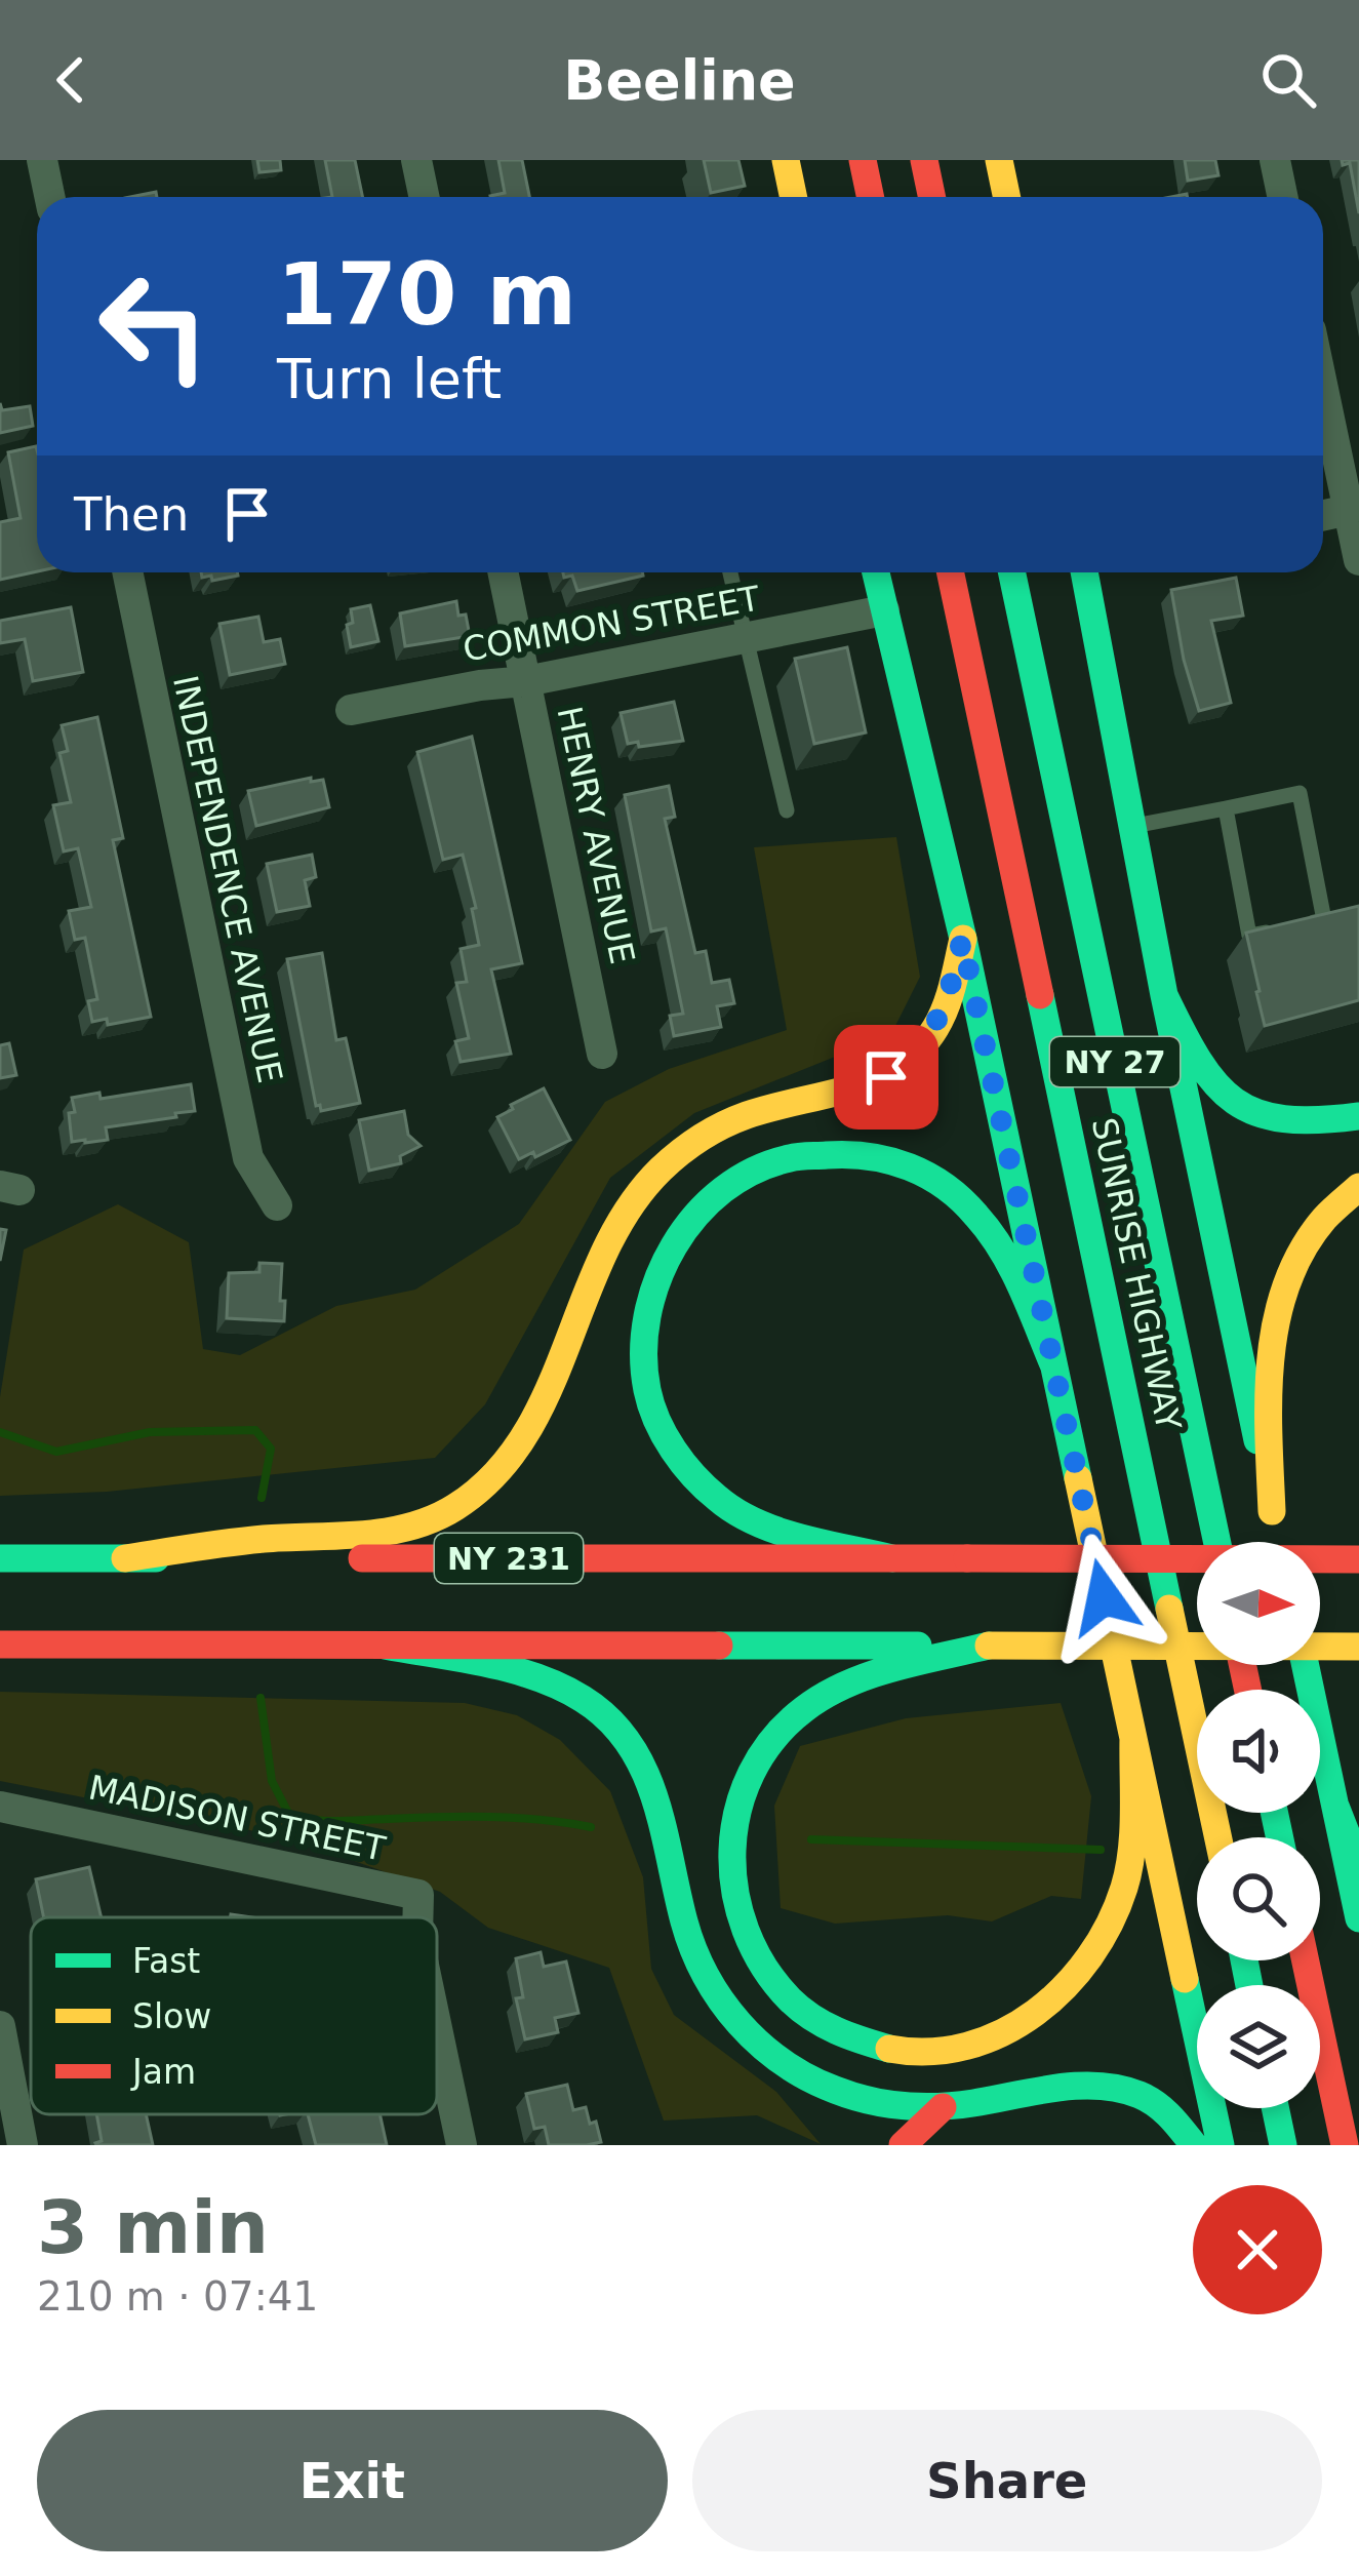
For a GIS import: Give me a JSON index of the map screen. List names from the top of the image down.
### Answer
{
  "streets": {
    "main road": ["NY 27", "SUNRISE HIGHWAY", "NY 231"],
    "street": [
      "COMMON STREET",
      "HENRY AVENUE",
      "INDEPENDENCE AVENUE",
      "MADISON STREET"
    ]
  },
  "crossings": [
    ["COMMON STREET", "HENRY AVENUE"]
  ],
  "legend": ["Fast", "Slow", "Jam"],
  "north": "right",
  "page": {
    "header": "Beeline",
    "turn": ["170 m", "Turn left"],
    "then": "Then",
    "heading": ["3 min", "210 m · 07:41"],
    "buttons": ["Exit", "Share"]
  }
}
